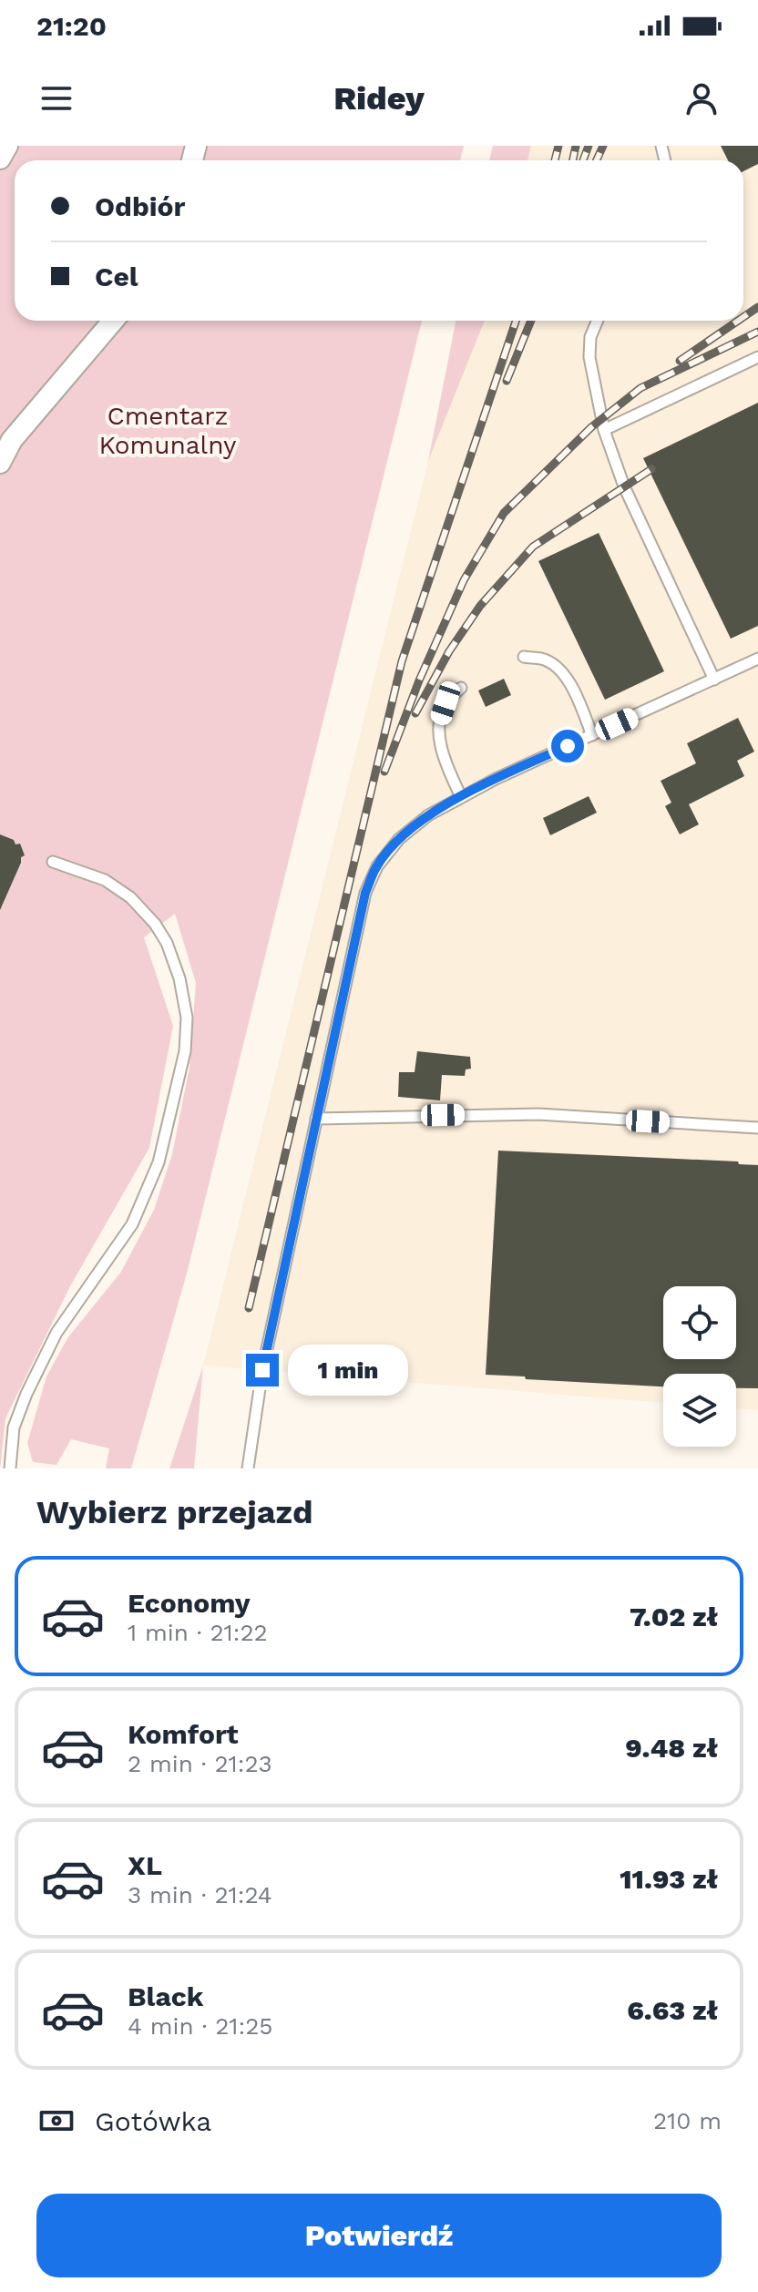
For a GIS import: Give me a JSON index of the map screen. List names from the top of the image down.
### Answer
{
  "parks": ["Cmentarz Komunalny"],
  "page": {
    "status": "21:20",
    "header": "Ridey",
    "banner": ["Odbiór", "Cel"],
    "bubble": "1 min",
    "heading": "Wybierz przejazd",
    "list": [
      {
        "name": "Economy",
        "note": "1 min · 21:22",
        "value": "7.02 zł"
      },
      {
        "name": "Komfort",
        "note": "2 min · 21:23",
        "value": "9.48 zł"
      },
      {
        "name": "XL",
        "note": "3 min · 21:24",
        "value": "11.93 zł"
      },
      {
        "name": "Black",
        "note": "4 min · 21:25",
        "value": "6.63 zł"
      }
    ],
    "pay": ["Gotówka", "210 m"],
    "buttons": "Potwierdź"
  }
}
